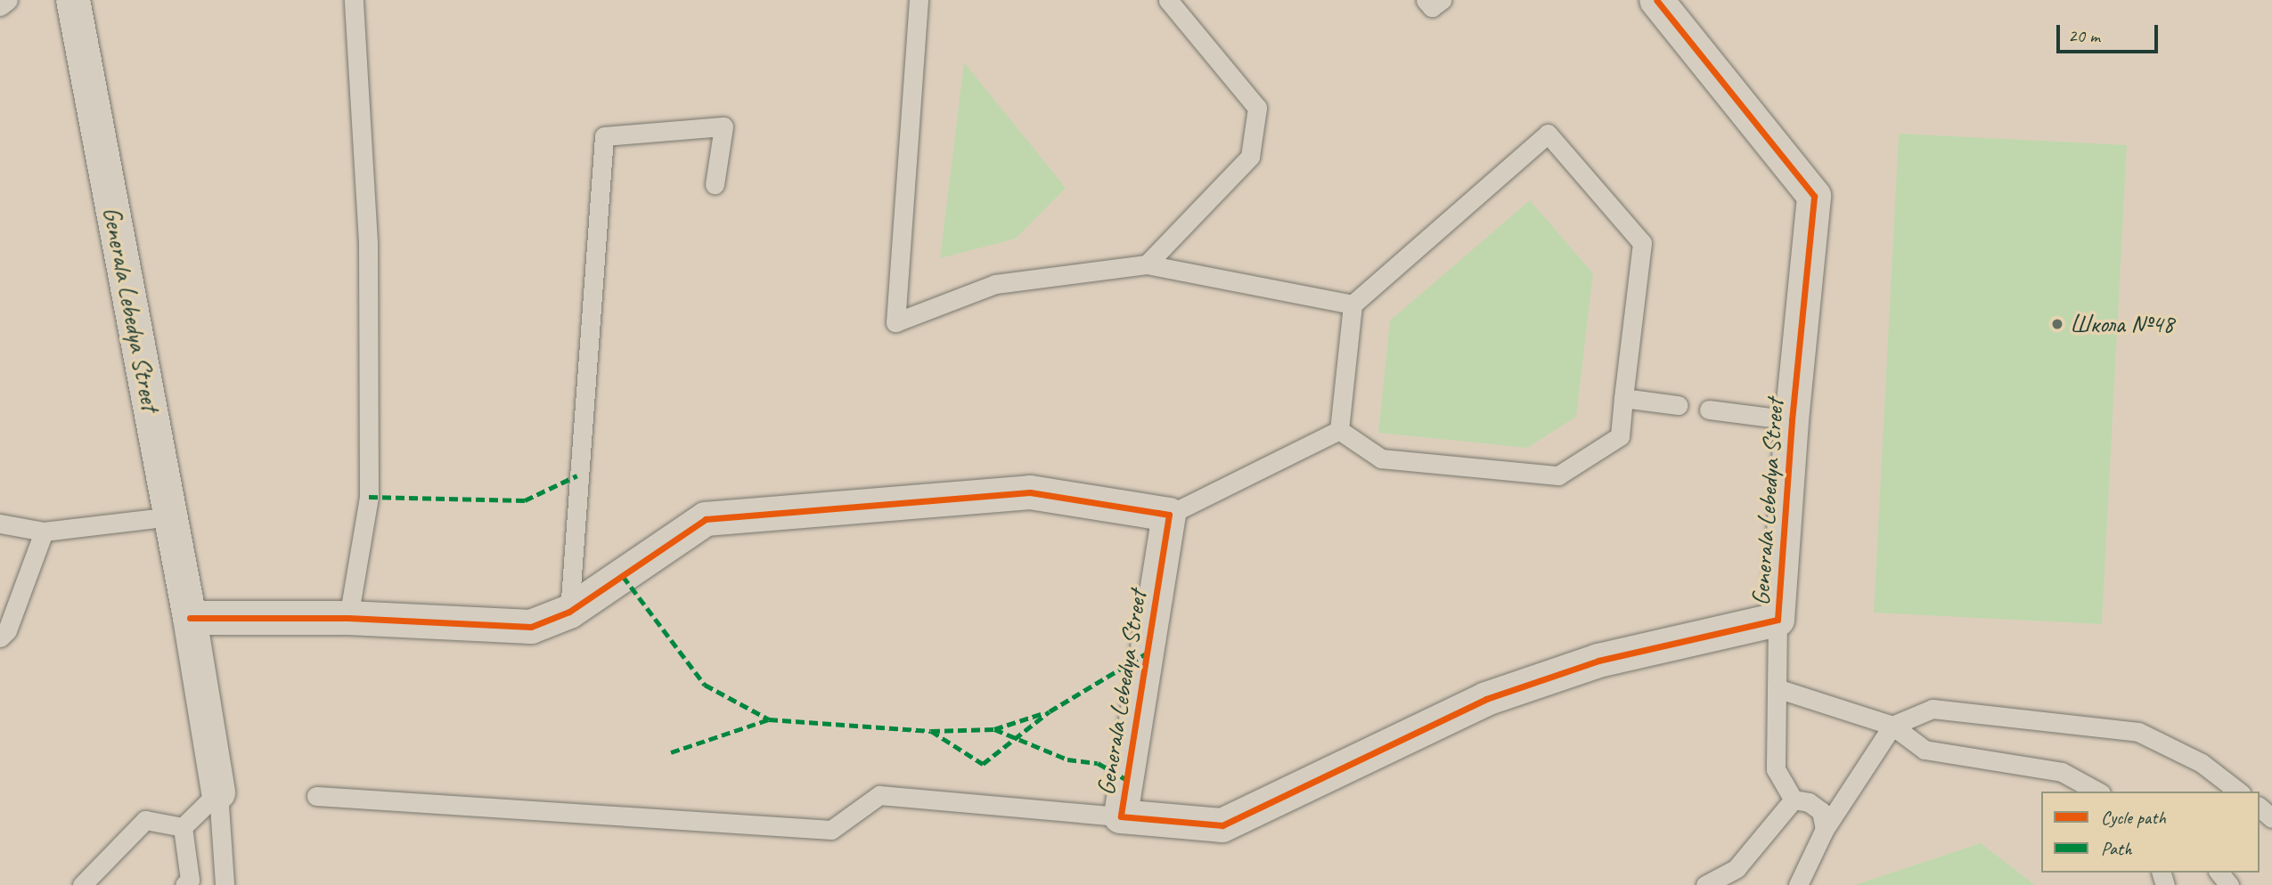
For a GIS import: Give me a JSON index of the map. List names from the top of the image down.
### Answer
{
  "streets": {
    "street": ["Generala Lebedya Street"]
  },
  "places": ["Школа №48"],
  "legend": ["Cycle path", "Path"],
  "scale_bar": "20 m"
}
